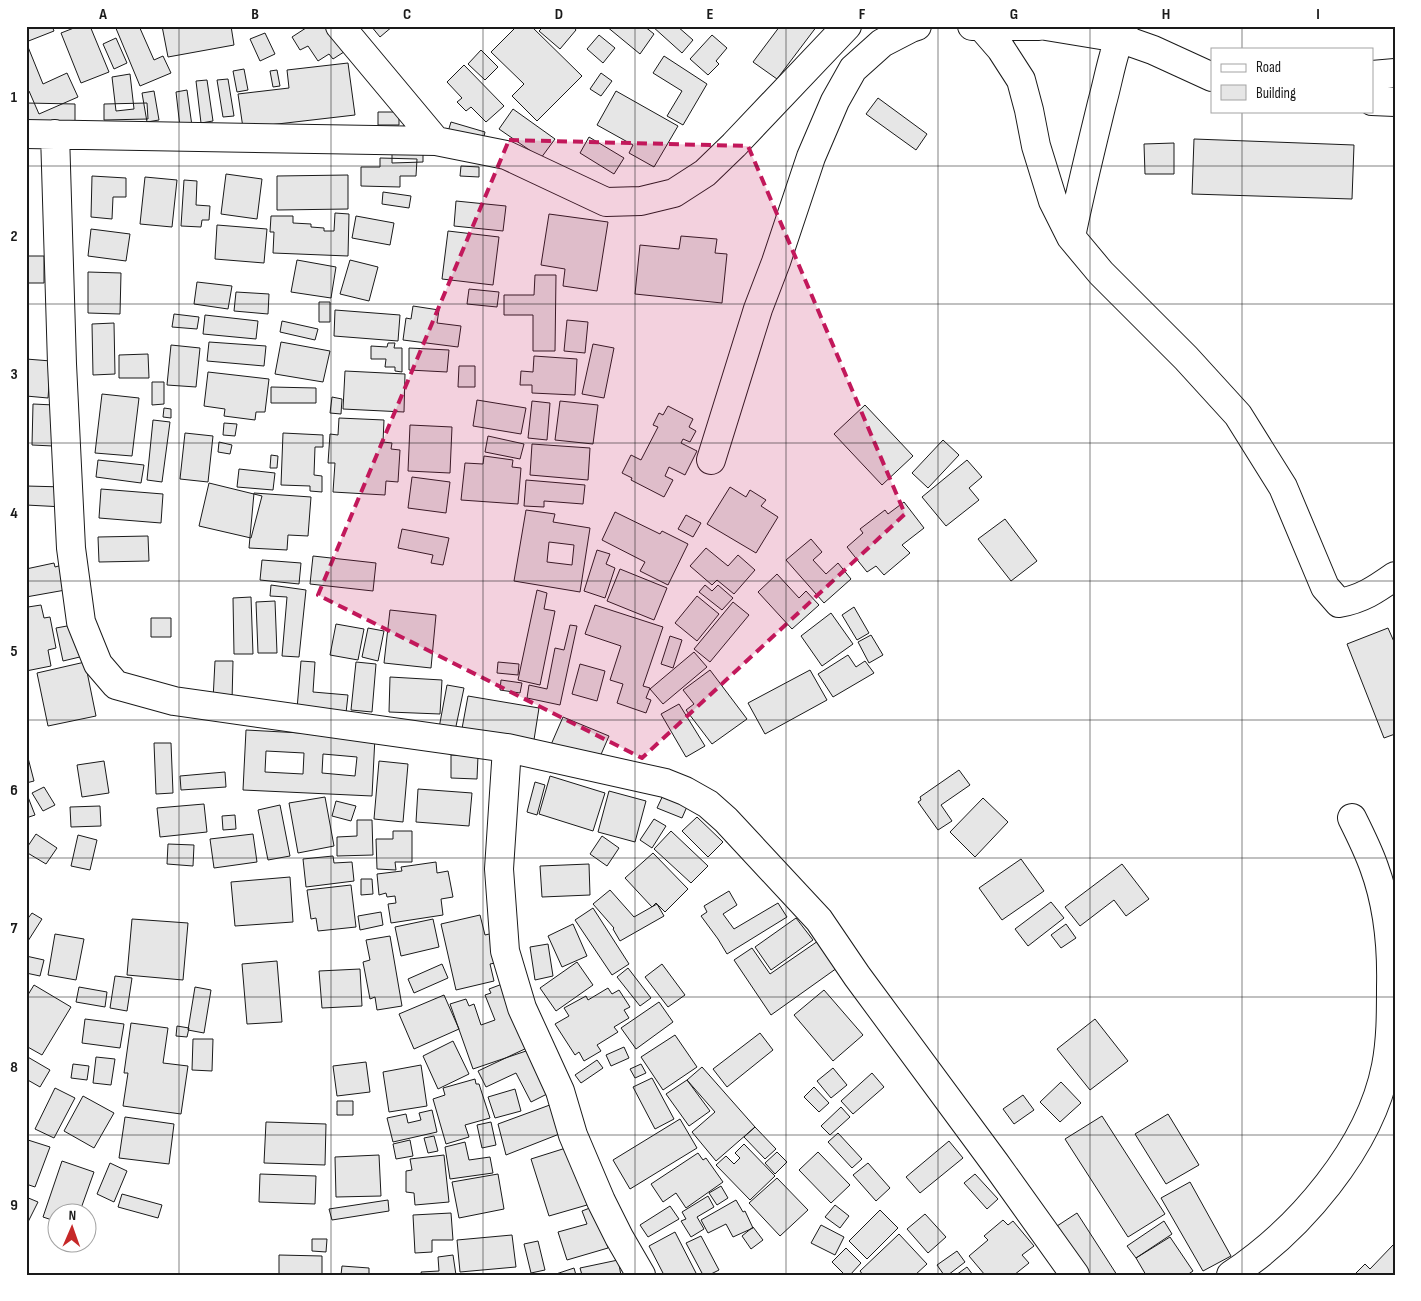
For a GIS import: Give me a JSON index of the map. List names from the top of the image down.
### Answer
{
  "legend": ["Road", "Building"],
  "north": "top",
  "grid": {
    "columns": [
      "A",
      "B",
      "C",
      "D",
      "E",
      "F",
      "G",
      "H",
      "I"
    ],
    "rows": [
      "1",
      "2",
      "3",
      "4",
      "5",
      "6",
      "7",
      "8",
      "9"
    ]
  }
}
